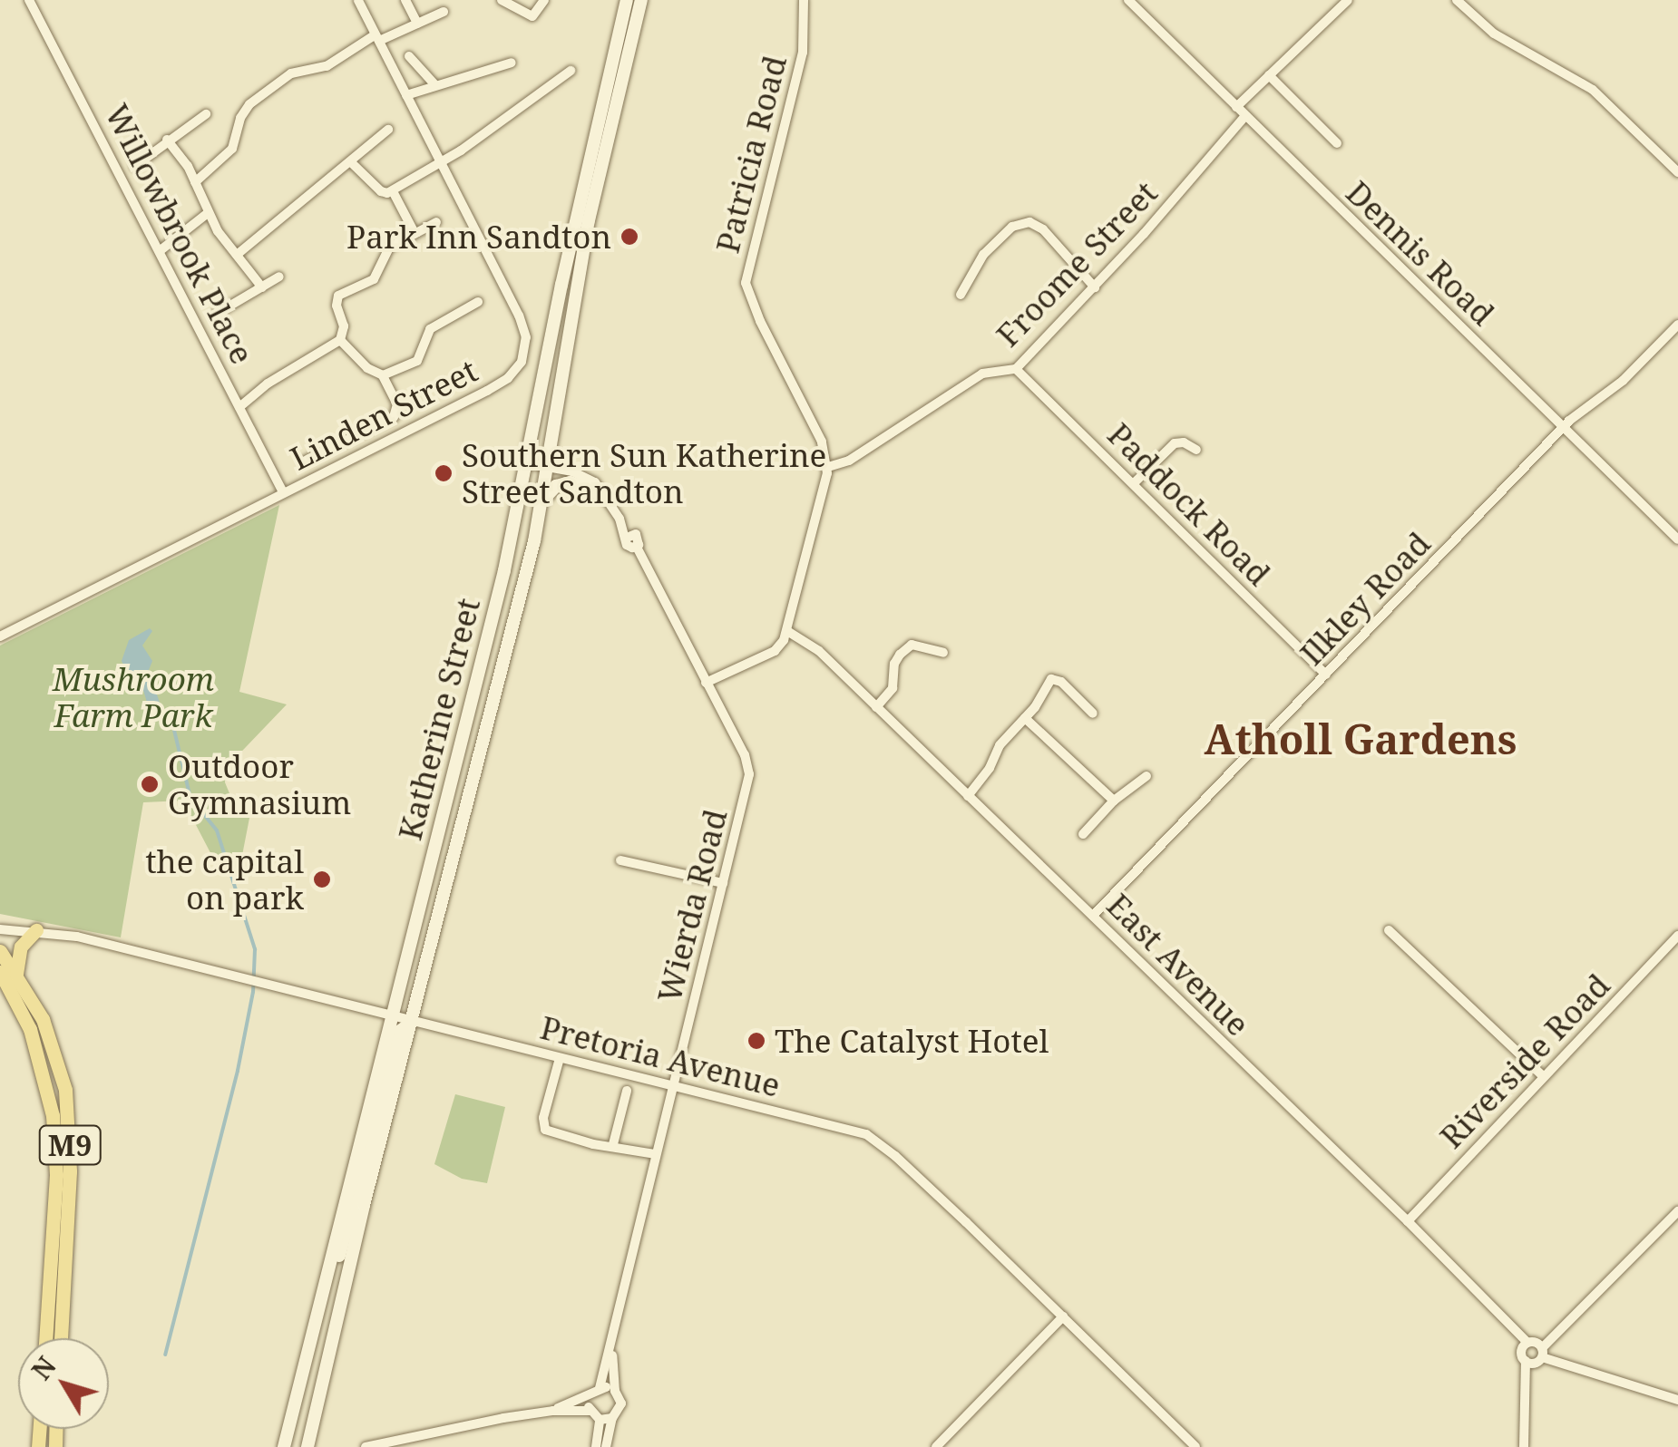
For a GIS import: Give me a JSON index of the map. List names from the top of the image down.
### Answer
{
  "streets": {
    "main road": ["Katherine Street", "M9"],
    "street": [
      "Patricia Road",
      "Willowbrook Place",
      "Dennis Road",
      "Froome Street",
      "Linden Street",
      "Paddock Road",
      "Ilkley Road",
      "Wierda Road",
      "East Avenue",
      "Pretoria Avenue",
      "Riverside Road"
    ]
  },
  "crossings": [
    ["Patricia Road", "Froome Street"],
    ["Willowbrook Place", "Linden Street"],
    ["Dennis Road", "Froome Street"],
    ["Dennis Road", "Ilkley Road"],
    ["Froome Street", "Paddock Road"],
    ["Paddock Road", "Ilkley Road"],
    ["Ilkley Road", "East Avenue"],
    ["Katherine Street", "Pretoria Avenue"],
    ["Wierda Road", "Pretoria Avenue"],
    ["East Avenue", "Riverside Road"]
  ],
  "districts": ["Atholl Gardens"],
  "parks": ["Mushroom Farm Park"],
  "places": [
    "Park Inn Sandton",
    "Southern Sun Katherine Street Sandton",
    "Outdoor Gymnasium",
    "the capital on park",
    "The Catalyst Hotel"
  ],
  "north": "top left"
}
